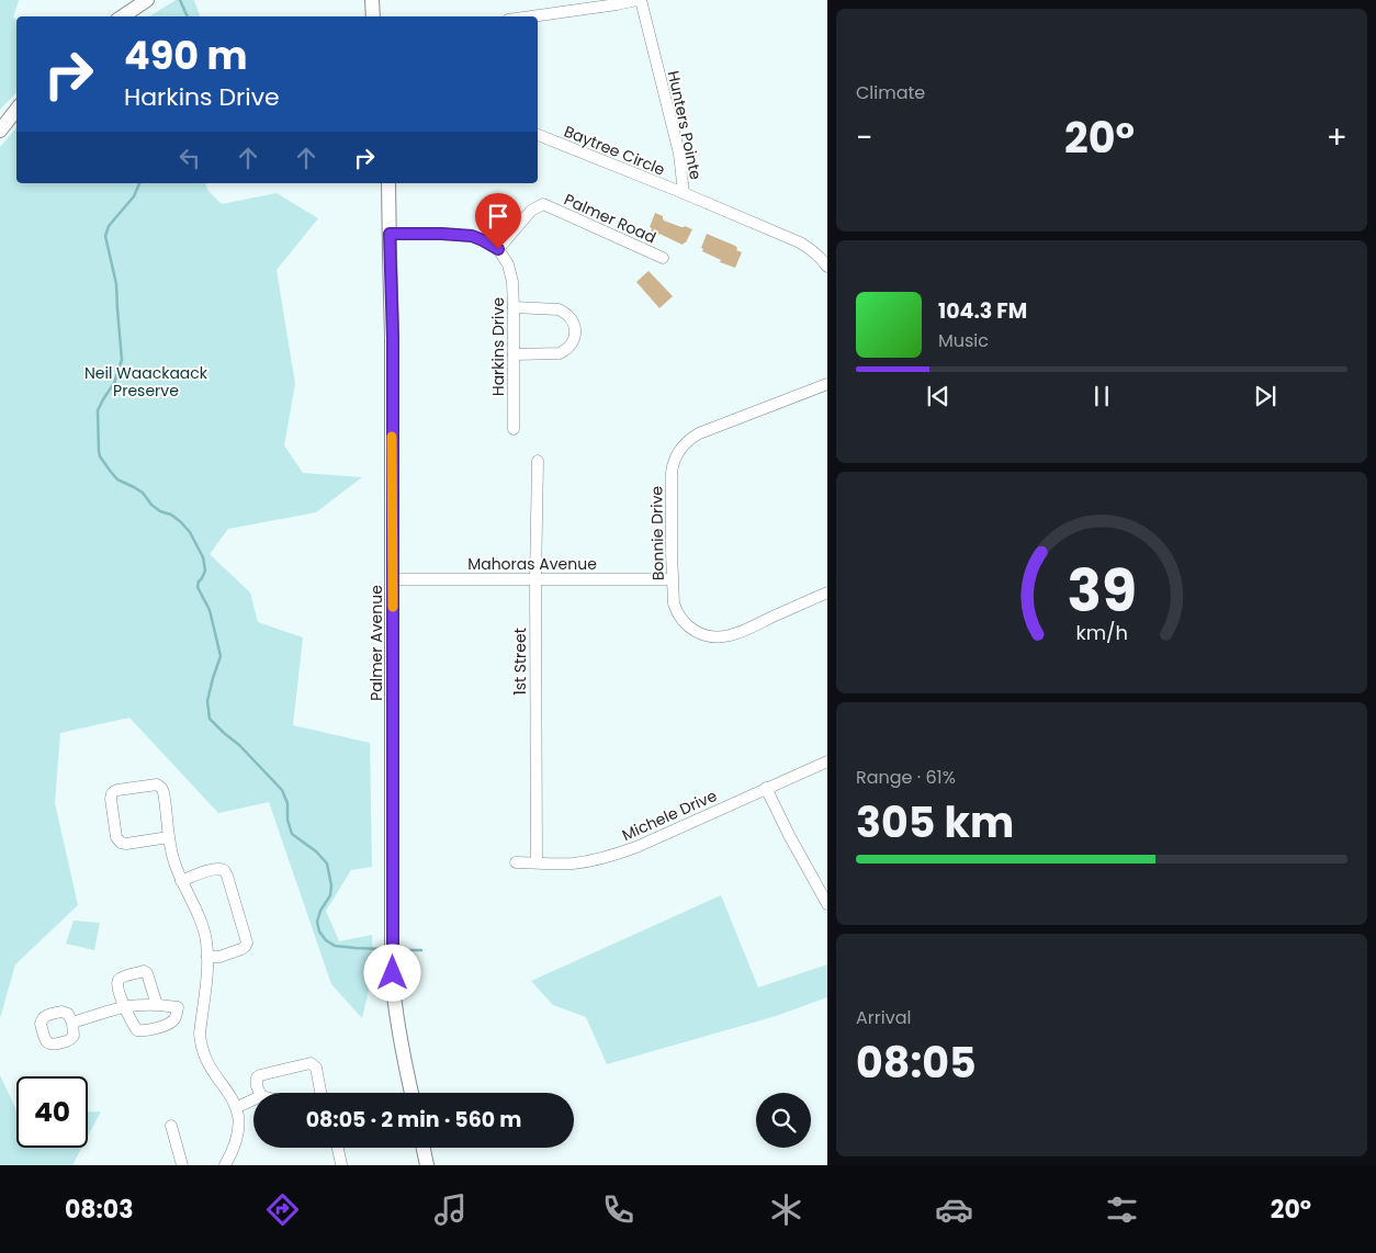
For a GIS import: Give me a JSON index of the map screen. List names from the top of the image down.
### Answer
{
  "streets": {
    "street": [
      "Hunters Pointe",
      "Baytree Circle",
      "Palmer Road",
      "Harkins Drive",
      "Bonnie Drive",
      "Mahoras Avenue",
      "Palmer Avenue",
      "1st Street",
      "Michele Drive"
    ]
  },
  "crossings": [
    ["Hunters Pointe", "Baytree Circle"],
    ["Palmer Road", "Harkins Drive"],
    ["Bonnie Drive", "Mahoras Avenue"],
    ["Mahoras Avenue", "Palmer Avenue"],
    ["Mahoras Avenue", "1st Street"],
    ["1st Street", "Michele Drive"]
  ],
  "parks": ["Neil Waackaack Preserve"],
  "page": {
    "tile": [
      "Climate",
      ["Range · 61%", "305 km"],
      ["Arrival", "08:05"]
    ],
    "turn": ["490 m", "Harkins Drive"],
    "heat": ["−", "20°", "+"],
    "song": ["104.3 FM", "Music"],
    "limit": "40",
    "trip": "08:05 · 2 min · 560 m",
    "tabs": ["08:03", "20°"],
    "gauge": ["39", "km/h"]
  }
}
